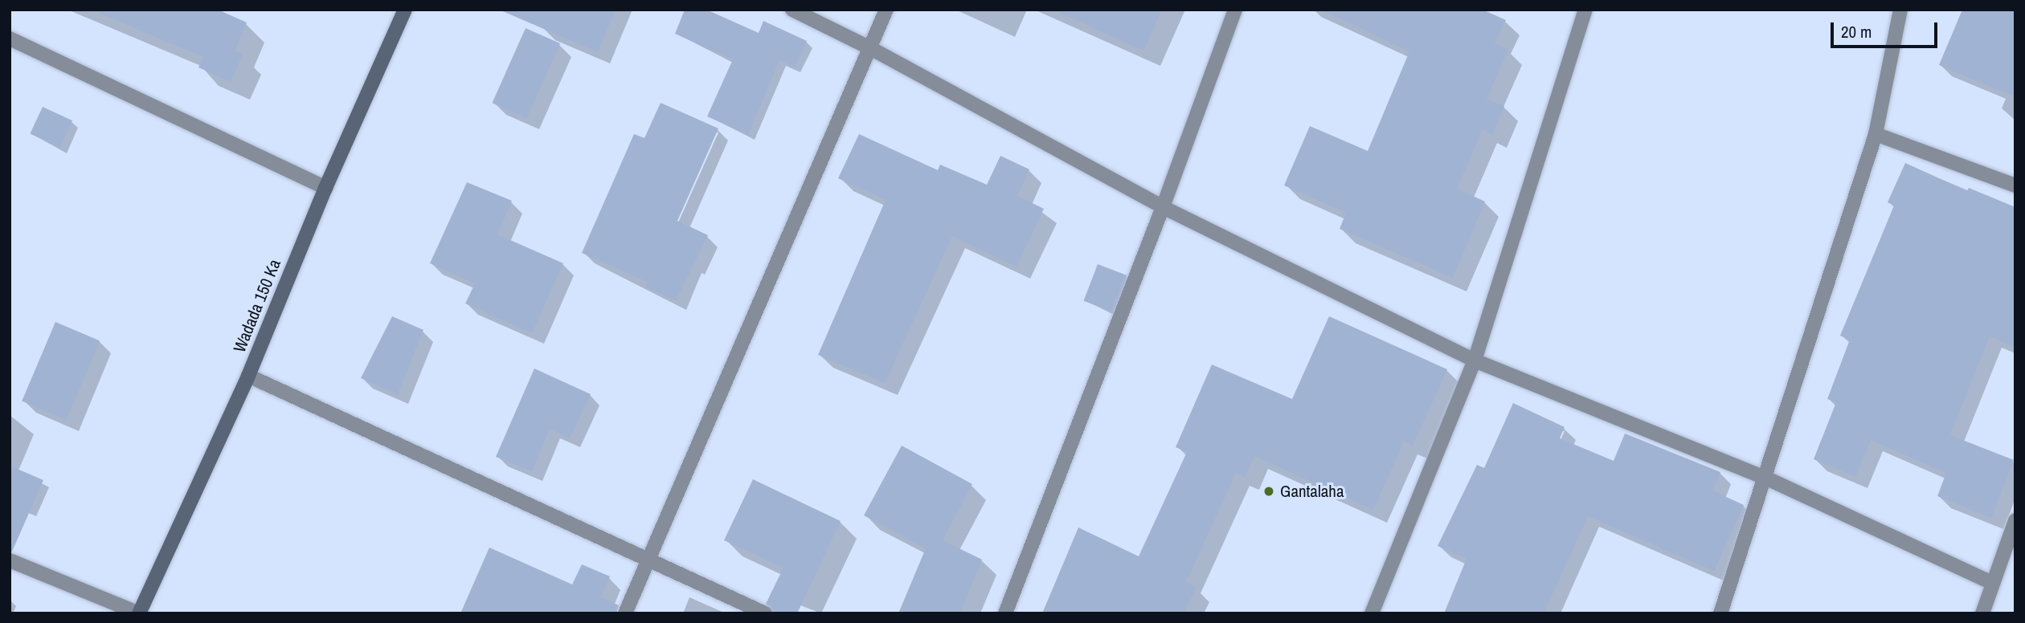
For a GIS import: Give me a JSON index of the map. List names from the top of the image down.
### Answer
{
  "streets": {
    "street": ["Wadada 150 Ka"]
  },
  "places": ["Gantalaha"],
  "scale_bar": "20 m"
}
